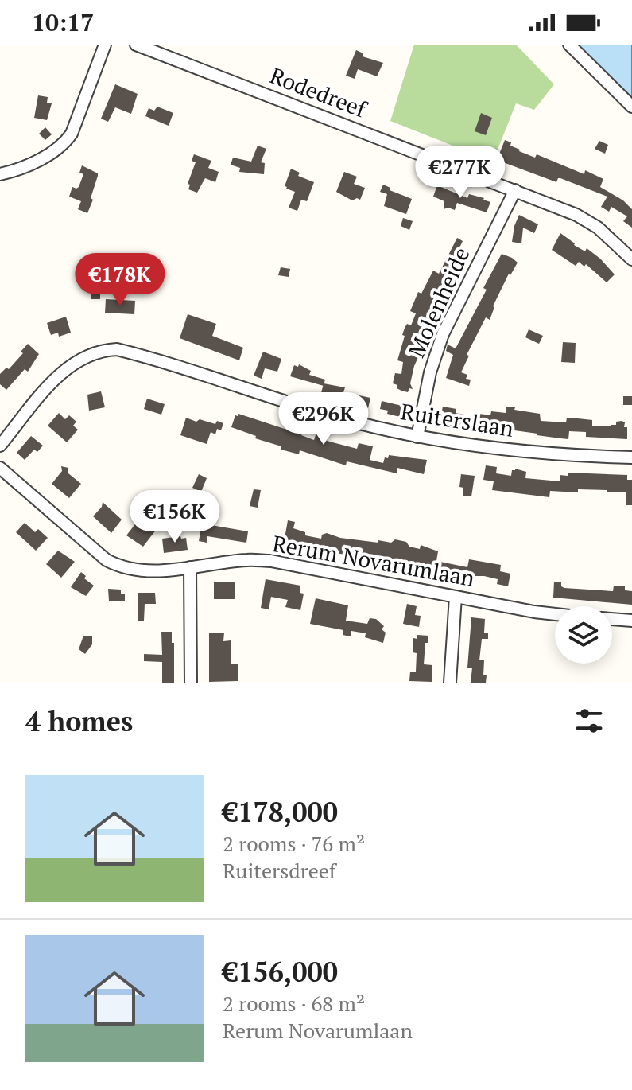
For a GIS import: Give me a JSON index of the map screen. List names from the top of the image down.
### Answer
{
  "streets": {
    "street": [
      "Rodedreef",
      "Molenheide",
      "Ruiterslaan",
      "Rerum Novarumlaan"
    ]
  },
  "crossings": [
    ["Rodedreef", "Molenheide"],
    ["Molenheide", "Ruiterslaan"]
  ],
  "page": {
    "status": "10:17",
    "price": [
      "€277K",
      "€178K",
      "€296K",
      "€156K"
    ],
    "heading": "4 homes",
    "list": [
      {
        "name": "€178,000",
        "note": "2 rooms · 76 m² · Ruitersdreef"
      },
      {
        "name": "€156,000",
        "note": "2 rooms · 68 m² · Rerum Novarumlaan"
      }
    ]
  }
}
